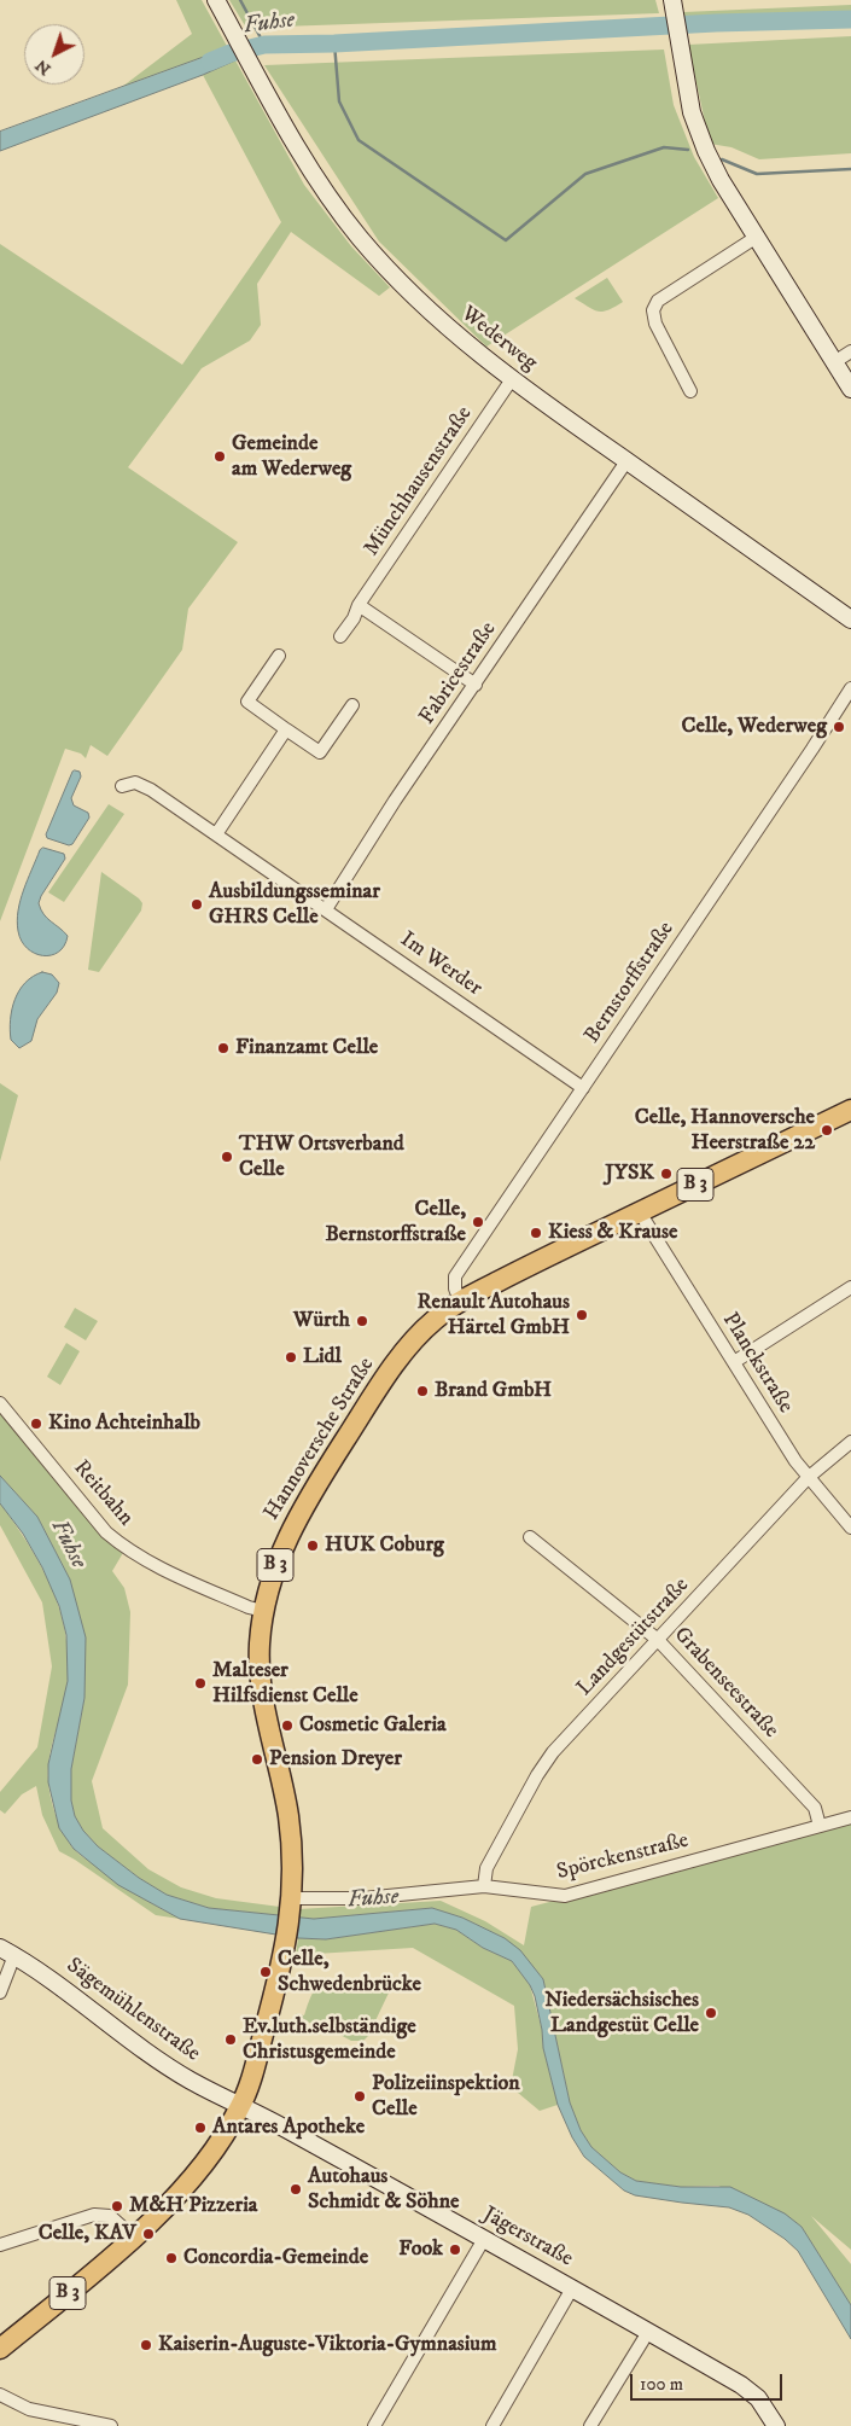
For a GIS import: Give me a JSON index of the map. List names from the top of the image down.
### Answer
{
  "streets": {
    "main road": ["B 3", "Hannoversche Straße"],
    "street": [
      "Wederweg",
      "Münchhausenstraße",
      "Fabricestraße",
      "Im Werder",
      "Bernstorffstraße",
      "Planckstraße",
      "Reitbahn",
      "Landgestütstraße",
      "Grabenseestraße",
      "Spörckenstraße",
      "Sägemühlenstraße",
      "Jägerstraße"
    ]
  },
  "crossings": [
    ["Wederweg", "Münchhausenstraße"],
    ["Wederweg", "Fabricestraße"],
    ["Fabricestraße", "Im Werder"],
    ["Im Werder", "Bernstorffstraße"],
    ["Bernstorffstraße", "B 3"],
    ["Bernstorffstraße", "Hannoversche Straße"],
    ["B 3", "Planckstraße"],
    ["B 3", "Hannoversche Straße"],
    ["Planckstraße", "Landgestütstraße"],
    ["Hannoversche Straße", "Reitbahn"],
    ["Hannoversche Straße", "Spörckenstraße"],
    ["Hannoversche Straße", "Sägemühlenstraße"],
    ["Hannoversche Straße", "Jägerstraße"],
    ["Landgestütstraße", "Grabenseestraße"],
    ["Landgestütstraße", "Spörckenstraße"],
    ["Grabenseestraße", "Spörckenstraße"],
    ["Sägemühlenstraße", "Jägerstraße"]
  ],
  "water": ["Fuhse"],
  "places": [
    "Gemeinde am Wederweg",
    "Celle, Wederweg",
    "Ausbildungsseminar GHRS Celle",
    "Finanzamt Celle",
    "Celle, Hannoversche Heerstraße 22",
    "THW Ortsverband Celle",
    "JYSK",
    "Celle, Bernstorffstraße",
    "Kiess & Krause",
    "Renault Autohaus Härtel GmbH",
    "Würth",
    "Lidl",
    "Brand GmbH",
    "Kino Achteinhalb",
    "HUK Coburg",
    "Malteser Hilfsdienst Celle",
    "Cosmetic Galeria",
    "Pension Dreyer",
    "Celle, Schwedenbrücke",
    "Niedersächsisches Landgestüt Celle",
    "Ev.luth.selbständige Christusgemeinde",
    "Polizeiinspektion Celle",
    "Antares Apotheke",
    "Autohaus Schmidt & Söhne",
    "M&H Pizzeria",
    "Celle, KAV",
    "Fook",
    "Concordia-Gemeinde",
    "Kaiserin-Auguste-Viktoria-Gymnasium"
  ],
  "scale_bar": "100 m",
  "north": "bottom left"
}
